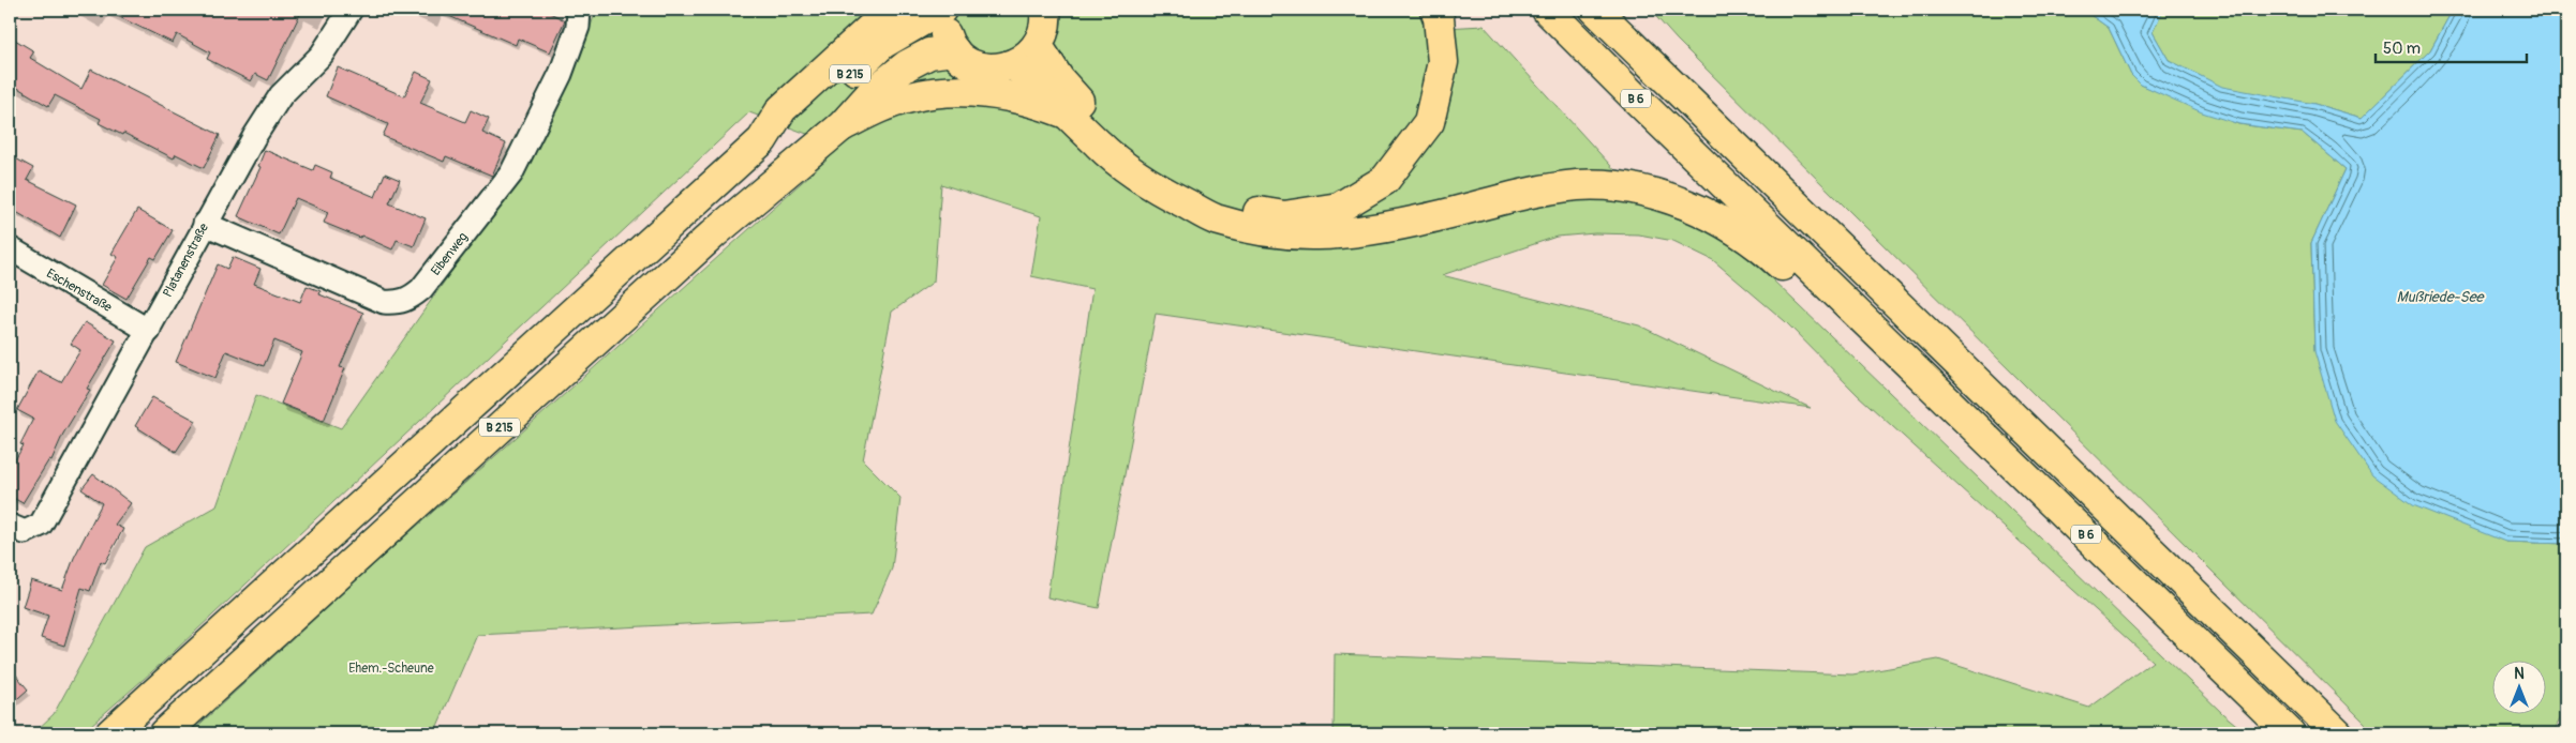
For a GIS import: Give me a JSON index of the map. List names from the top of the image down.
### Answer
{
  "streets": {
    "main road": ["B 215", "B 6"],
    "street": ["Eibenweg", "Platanenstraße", "Eschenstraße"]
  },
  "crossings": [
    ["Eibenweg", "Platanenstraße"],
    ["Platanenstraße", "Eschenstraße"]
  ],
  "water": ["Mußriede-See"],
  "parks": ["Ehem.-Scheune"],
  "scale_bar": "50 m",
  "north": "top"
}
